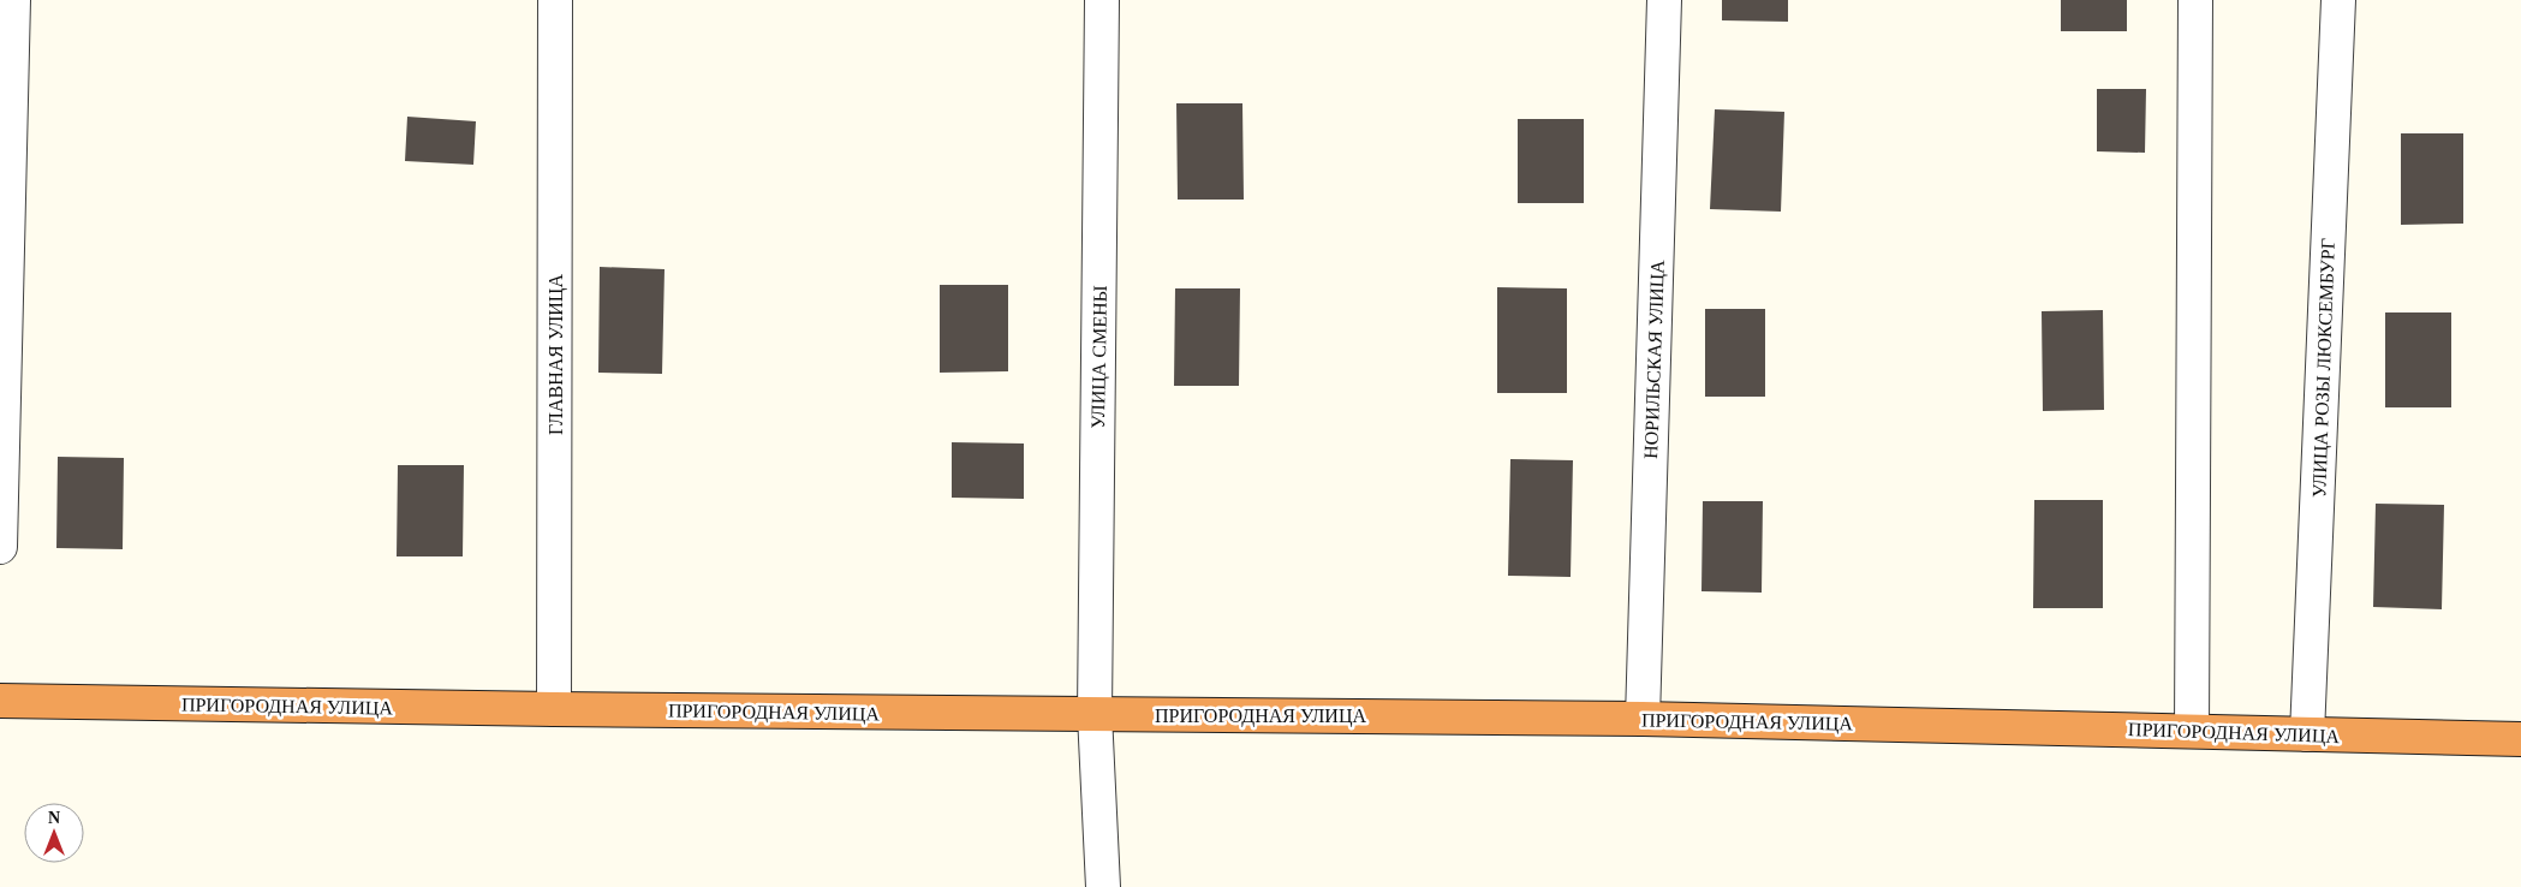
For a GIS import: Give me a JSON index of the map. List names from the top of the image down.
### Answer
{
  "streets": {
    "highway": ["ПРИГОРОДНАЯ УЛИЦА"],
    "street": [
      "ГЛАВНАЯ УЛИЦА",
      "УЛИЦА СМЕНЫ",
      "НОРИЛЬСКАЯ УЛИЦА",
      "УЛИЦА РОЗЫ ЛЮКСЕМБУРГ"
    ]
  },
  "crossings": [
    ["ГЛАВНАЯ УЛИЦА", "ПРИГОРОДНАЯ УЛИЦА"],
    ["УЛИЦА СМЕНЫ", "ПРИГОРОДНАЯ УЛИЦА"],
    ["НОРИЛЬСКАЯ УЛИЦА", "ПРИГОРОДНАЯ УЛИЦА"],
    ["УЛИЦА РОЗЫ ЛЮКСЕМБУРГ", "ПРИГОРОДНАЯ УЛИЦА"]
  ],
  "north": "top"
}
